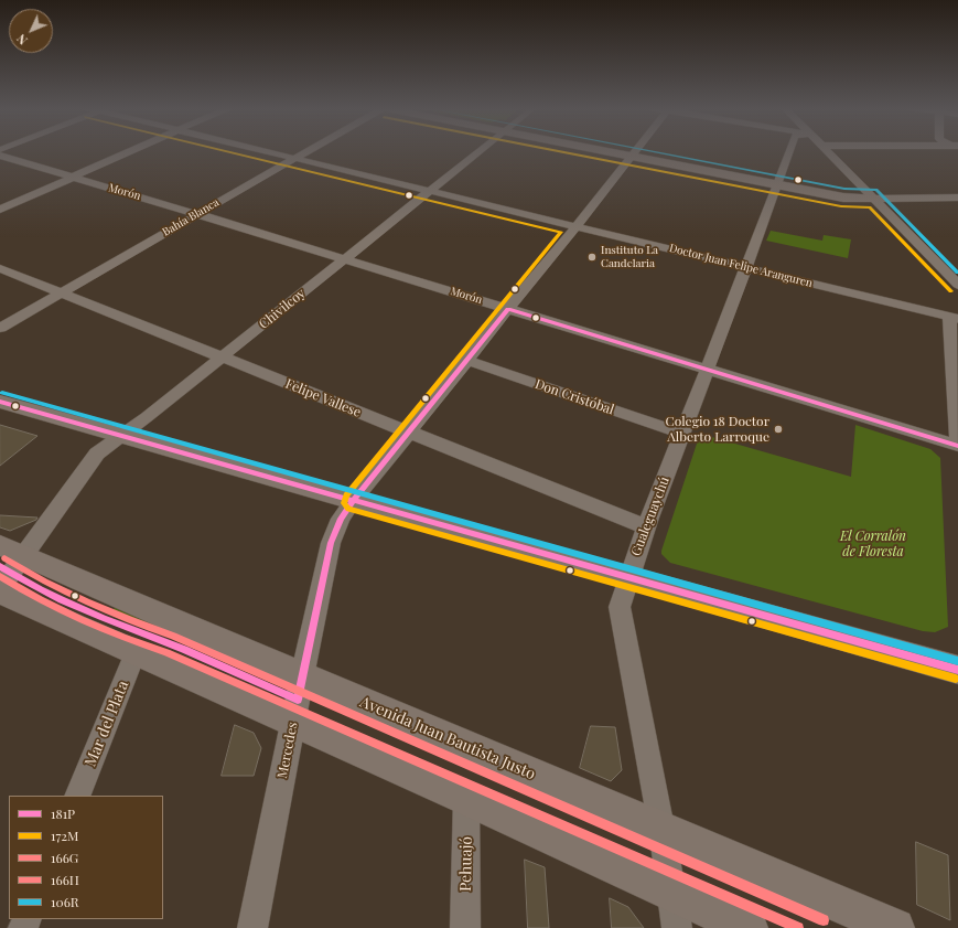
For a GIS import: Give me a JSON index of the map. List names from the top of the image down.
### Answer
{
  "streets": {
    "main road": ["Avenida Juan Bautista Justo"],
    "street": [
      "Morón",
      "Bahía Blanca",
      "Doctor Juan Felipe Aranguren",
      "Chivilcoy",
      "Don Cristóbal",
      "Felipe Vallese",
      "Gualeguaychú",
      "Mar del Plata",
      "Mercedes",
      "Pehuajó"
    ]
  },
  "crossings": [
    ["Morón", "Bahía Blanca"],
    ["Morón", "Chivilcoy"],
    ["Morón", "Gualeguaychú"],
    ["Morón", "Mercedes"],
    ["Bahía Blanca", "Doctor Juan Felipe Aranguren"],
    ["Bahía Blanca", "Felipe Vallese"],
    ["Doctor Juan Felipe Aranguren", "Chivilcoy"],
    ["Doctor Juan Felipe Aranguren", "Gualeguaychú"],
    ["Doctor Juan Felipe Aranguren", "Mercedes"],
    ["Chivilcoy", "Felipe Vallese"],
    ["Chivilcoy", "Avenida Juan Bautista Justo"],
    ["Don Cristóbal", "Gualeguaychú"],
    ["Don Cristóbal", "Mercedes"],
    ["Felipe Vallese", "Gualeguaychú"],
    ["Felipe Vallese", "Mercedes"],
    ["Gualeguaychú", "Avenida Juan Bautista Justo"],
    ["Avenida Juan Bautista Justo", "Mercedes"]
  ],
  "parks": ["El Corralón de Floresta"],
  "places": ["Instituto La Candelaria", "Colegio 18 Doctor Alberto Larroque"],
  "lines": [
    "transit line 172M",
    "transit line 106R",
    "transit line 181P",
    "transit line 166H",
    "transit line 166G"
  ],
  "legend": [
    "181P",
    "172M",
    "166G",
    "166H",
    "106R"
  ],
  "north": "bottom left"
}
